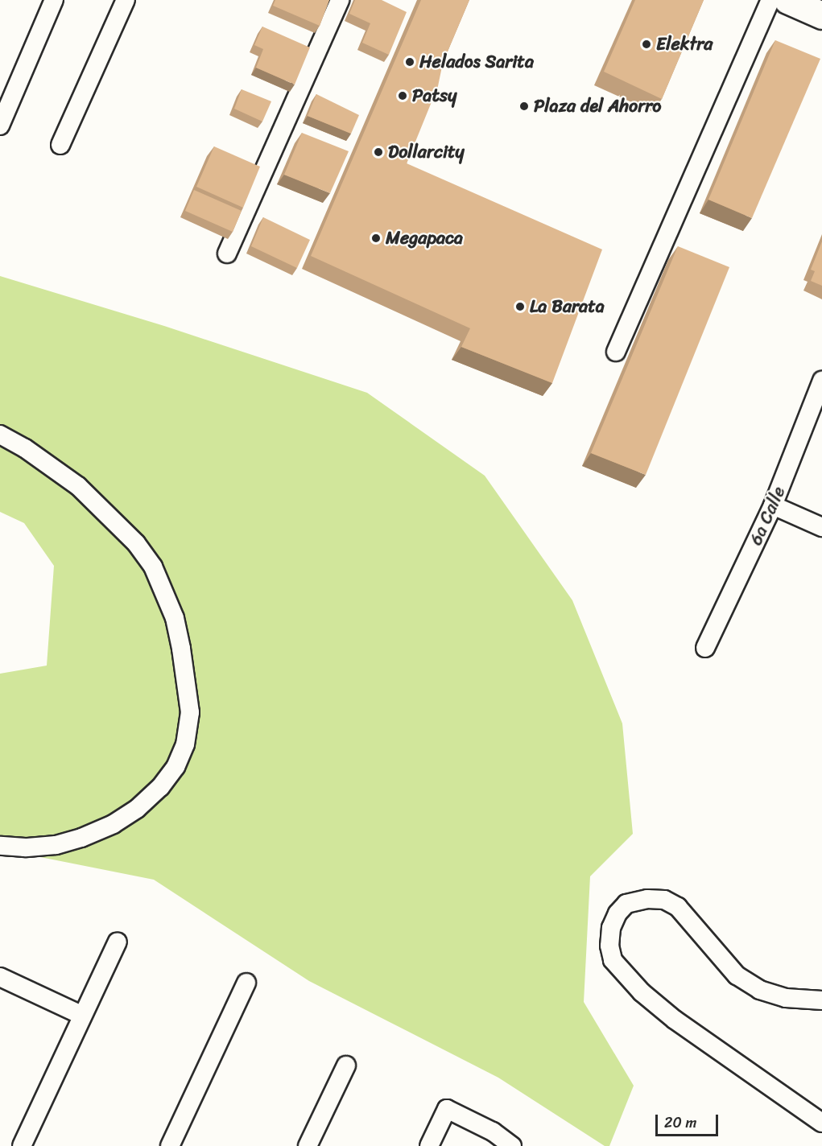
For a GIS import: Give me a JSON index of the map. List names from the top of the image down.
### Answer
{
  "streets": {
    "street": ["6a Calle"]
  },
  "places": [
    "Elektra",
    "Helados Sarita",
    "Patsy",
    "Plaza del Ahorro",
    "Dollarcity",
    "Megapaca",
    "La Barata"
  ],
  "scale_bar": "20 m"
}
